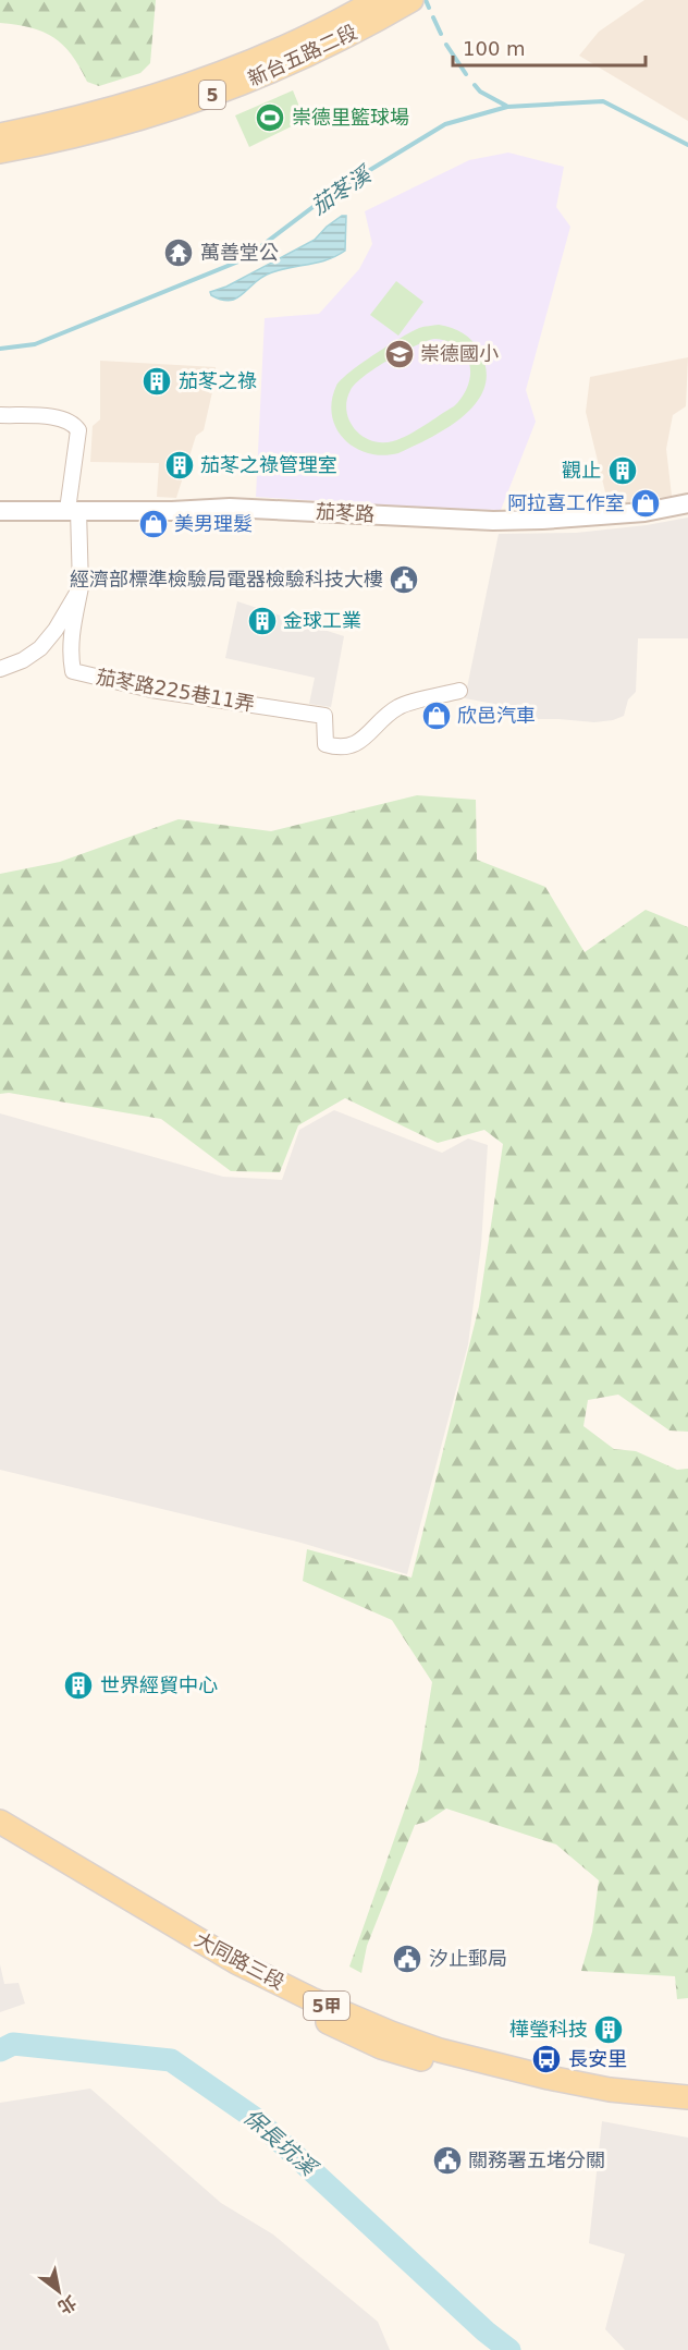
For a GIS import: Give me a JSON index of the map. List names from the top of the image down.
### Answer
{
  "streets": {
    "main road": [
      "新台五路二段",
      "5",
      "大同路三段",
      "5甲"
    ],
    "street": ["茄苳路", "茄苳路225巷11弄"]
  },
  "water": ["茄苳溪", "保長坑溪"],
  "places": {
    "sports": ["崇德里籃球場"],
    "temple": ["萬善堂公"],
    "school or university": ["崇德國小"],
    "building": [
      "茄苳之祿",
      "茄苳之祿管理室",
      "觀止",
      "金球工業",
      "世界經貿中心",
      "樺瑩科技"
    ],
    "shop": ["阿拉喜工作室", "美男理髮", "欣邑汽車"],
    "public building": ["經濟部標準檢驗局電器檢驗科技大樓", "汐止郵局", "關務署五堵分關"],
    "bus stop": ["長安里"]
  },
  "scale_bar": "100 m",
  "north": "bottom right"
}
